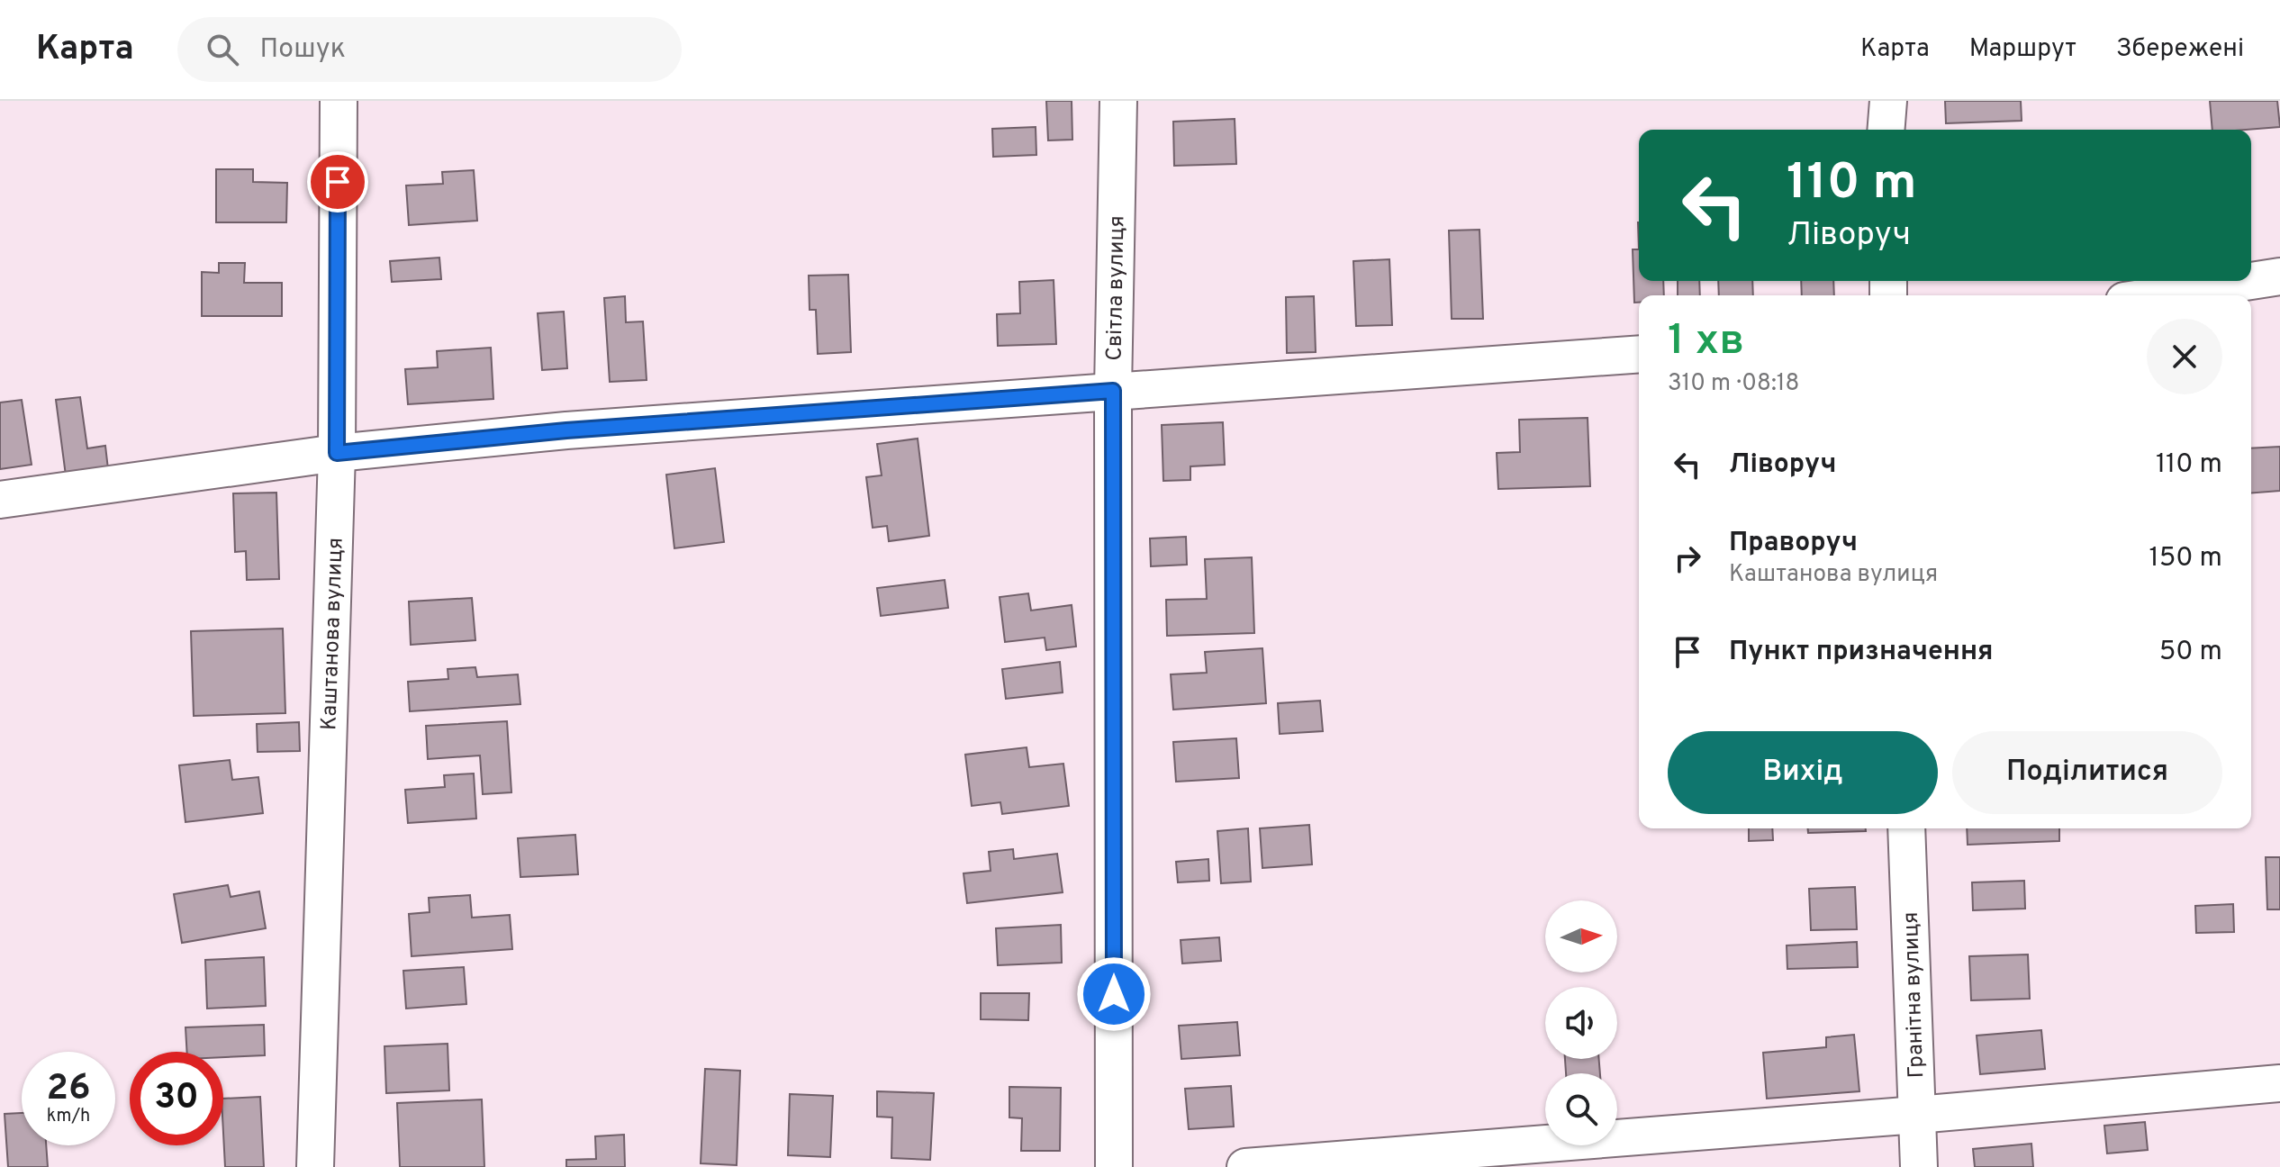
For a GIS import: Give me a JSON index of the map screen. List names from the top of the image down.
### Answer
{
  "streets": {
    "street": ["Світла вулиця", "Каштанова вулиця", "Гранітна вулиця"]
  },
  "north": "right",
  "page": {
    "header": "Карта",
    "search": "Пошук",
    "nav": ["Карта", "Маршрут", "Збережені"],
    "turn": ["110 m", "Ліворуч"],
    "heading": ["1 хв", "310 m · 08:18"],
    "list": [
      {
        "name": "Ліворуч",
        "value": "110 m"
      },
      {
        "name": "Праворуч",
        "note": "Каштанова вулиця",
        "value": "150 m"
      },
      {
        "name": "Пункт призначення",
        "value": "50 m"
      }
    ],
    "buttons": ["Вихід", "Поділитися"],
    "speed": "26 km/h",
    "limit": "30"
  }
}
